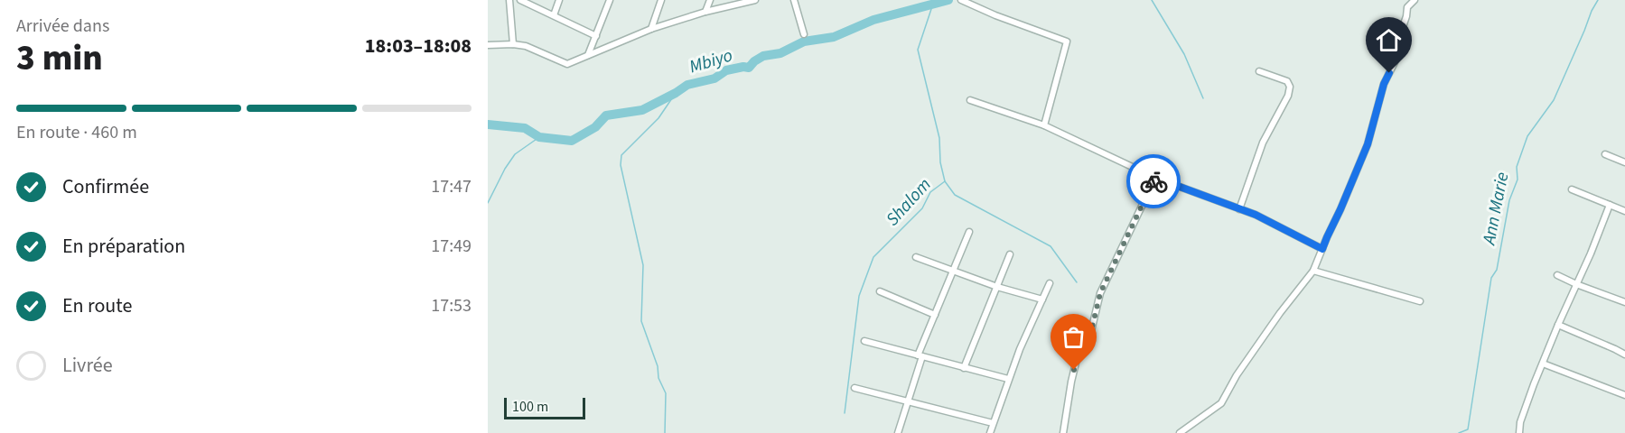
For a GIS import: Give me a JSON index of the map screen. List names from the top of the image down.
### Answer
{
  "water": ["Mbiyo", "Shalom", "Ann Marie"],
  "scale_bar": "100 m",
  "page": {
    "heading": ["3 min", "Arrivée dans", "18:03–18:08"],
    "bar": "En route · 460 m",
    "list": [
      ["Confirmée", "17:47"],
      ["En préparation", "17:49"],
      ["En route", "17:53"],
      "Livrée"
    ],
    "scale": "100 m"
  }
}
